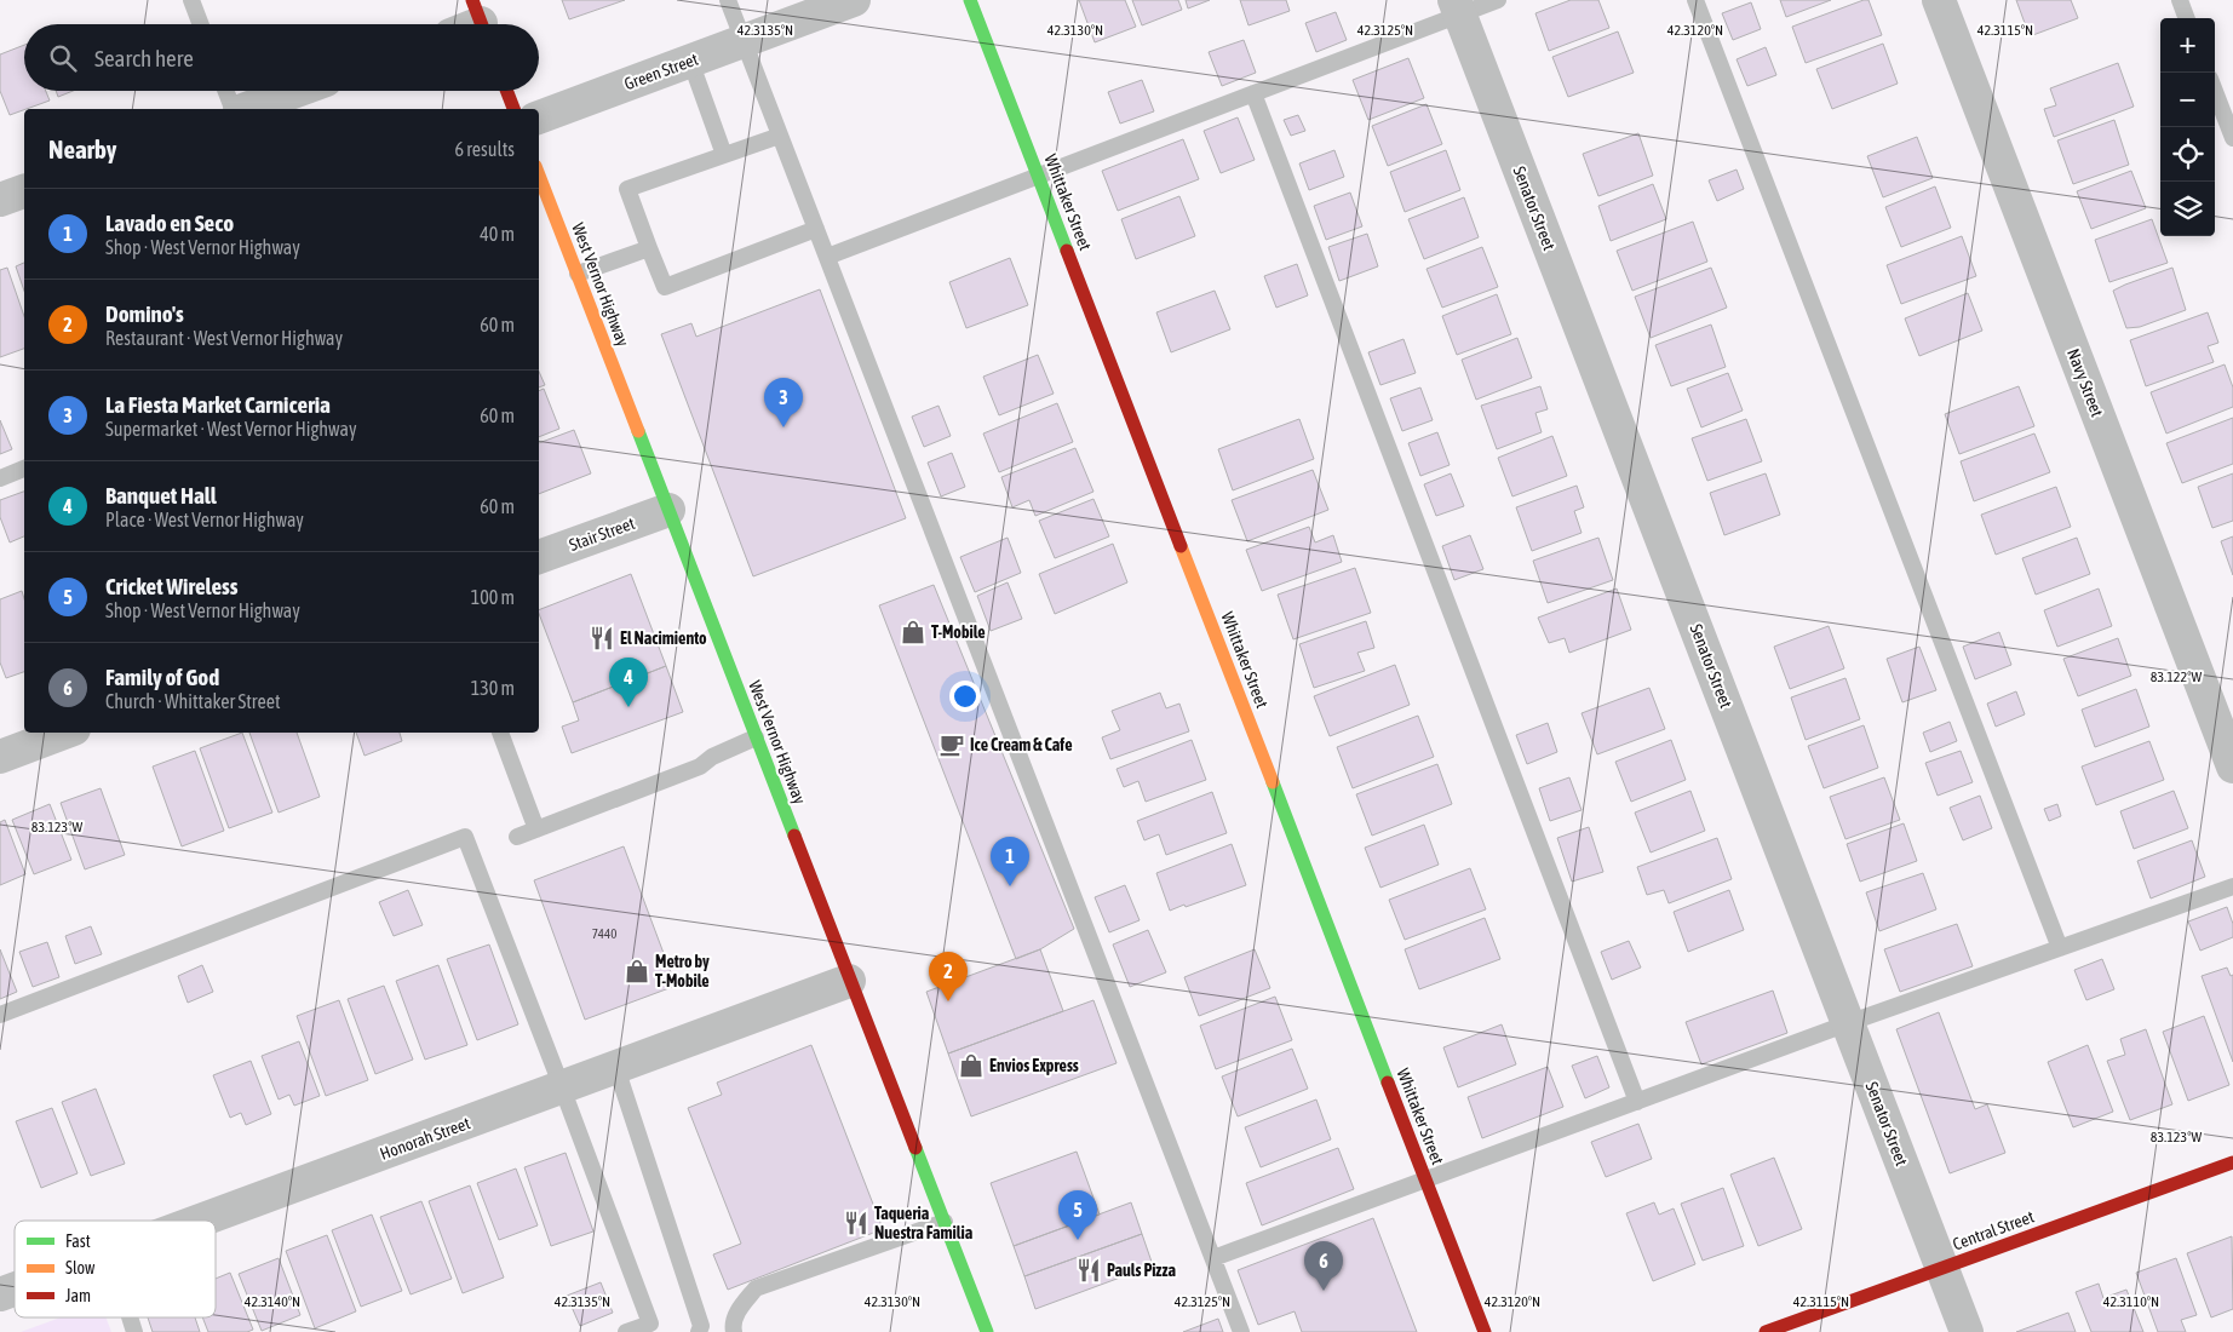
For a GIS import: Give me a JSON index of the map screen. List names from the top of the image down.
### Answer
{
  "streets": {
    "street": [
      "Green Street",
      "Whittaker Street",
      "Senator Street",
      "West Vernor Highway",
      "Navy Street",
      "Stair Street",
      "Honorah Street",
      "Central Street"
    ]
  },
  "crossings": [
    ["Senator Street", "Central Street"],
    ["West Vernor Highway", "Stair Street"],
    ["West Vernor Highway", "Honorah Street"]
  ],
  "places": {
    "shop": ["T-Mobile", "Metro by T-Mobile", "Envios Express"],
    "restaurant": ["El Nacimiento", "Taqueria Nuestra Familia", "Pauls Pizza"],
    "cafe": ["Ice Cream & Cafe"]
  },
  "house_numbers": ["7440"],
  "legend": ["Fast", "Slow", "Jam"],
  "page": {
    "map_buttons": ["+", "−"],
    "search": "Search here",
    "heading": ["Nearby", "6 results"],
    "list": [
      {
        "mark": "1",
        "name": "Lavado en Seco",
        "note": "Shop · West Vernor Highway",
        "value": "40 m"
      },
      {
        "mark": "2",
        "name": "Domino's",
        "note": "Restaurant · West Vernor Highway",
        "value": "60 m"
      },
      {
        "mark": "3",
        "name": "La Fiesta Market Carniceria",
        "note": "Supermarket · West Vernor Highway",
        "value": "60 m"
      },
      {
        "mark": "4",
        "name": "Banquet Hall",
        "note": "Place · West Vernor Highway",
        "value": "60 m"
      },
      {
        "mark": "5",
        "name": "Cricket Wireless",
        "note": "Shop · West Vernor Highway",
        "value": "100 m"
      },
      {
        "mark": "6",
        "name": "Family of God",
        "note": "Church · Whittaker Street",
        "value": "130 m"
      }
    ],
    "pins": [
      "3",
      "4",
      "1",
      "2",
      "5",
      "6"
    ]
  },
  "coordinates": [
    "42.3135°N",
    "42.3130°N",
    "42.3125°N",
    "42.3120°N",
    "42.3115°N",
    "83.122°W",
    "83.123°W",
    "42.3140°N",
    "42.3110°N"
  ]
}
